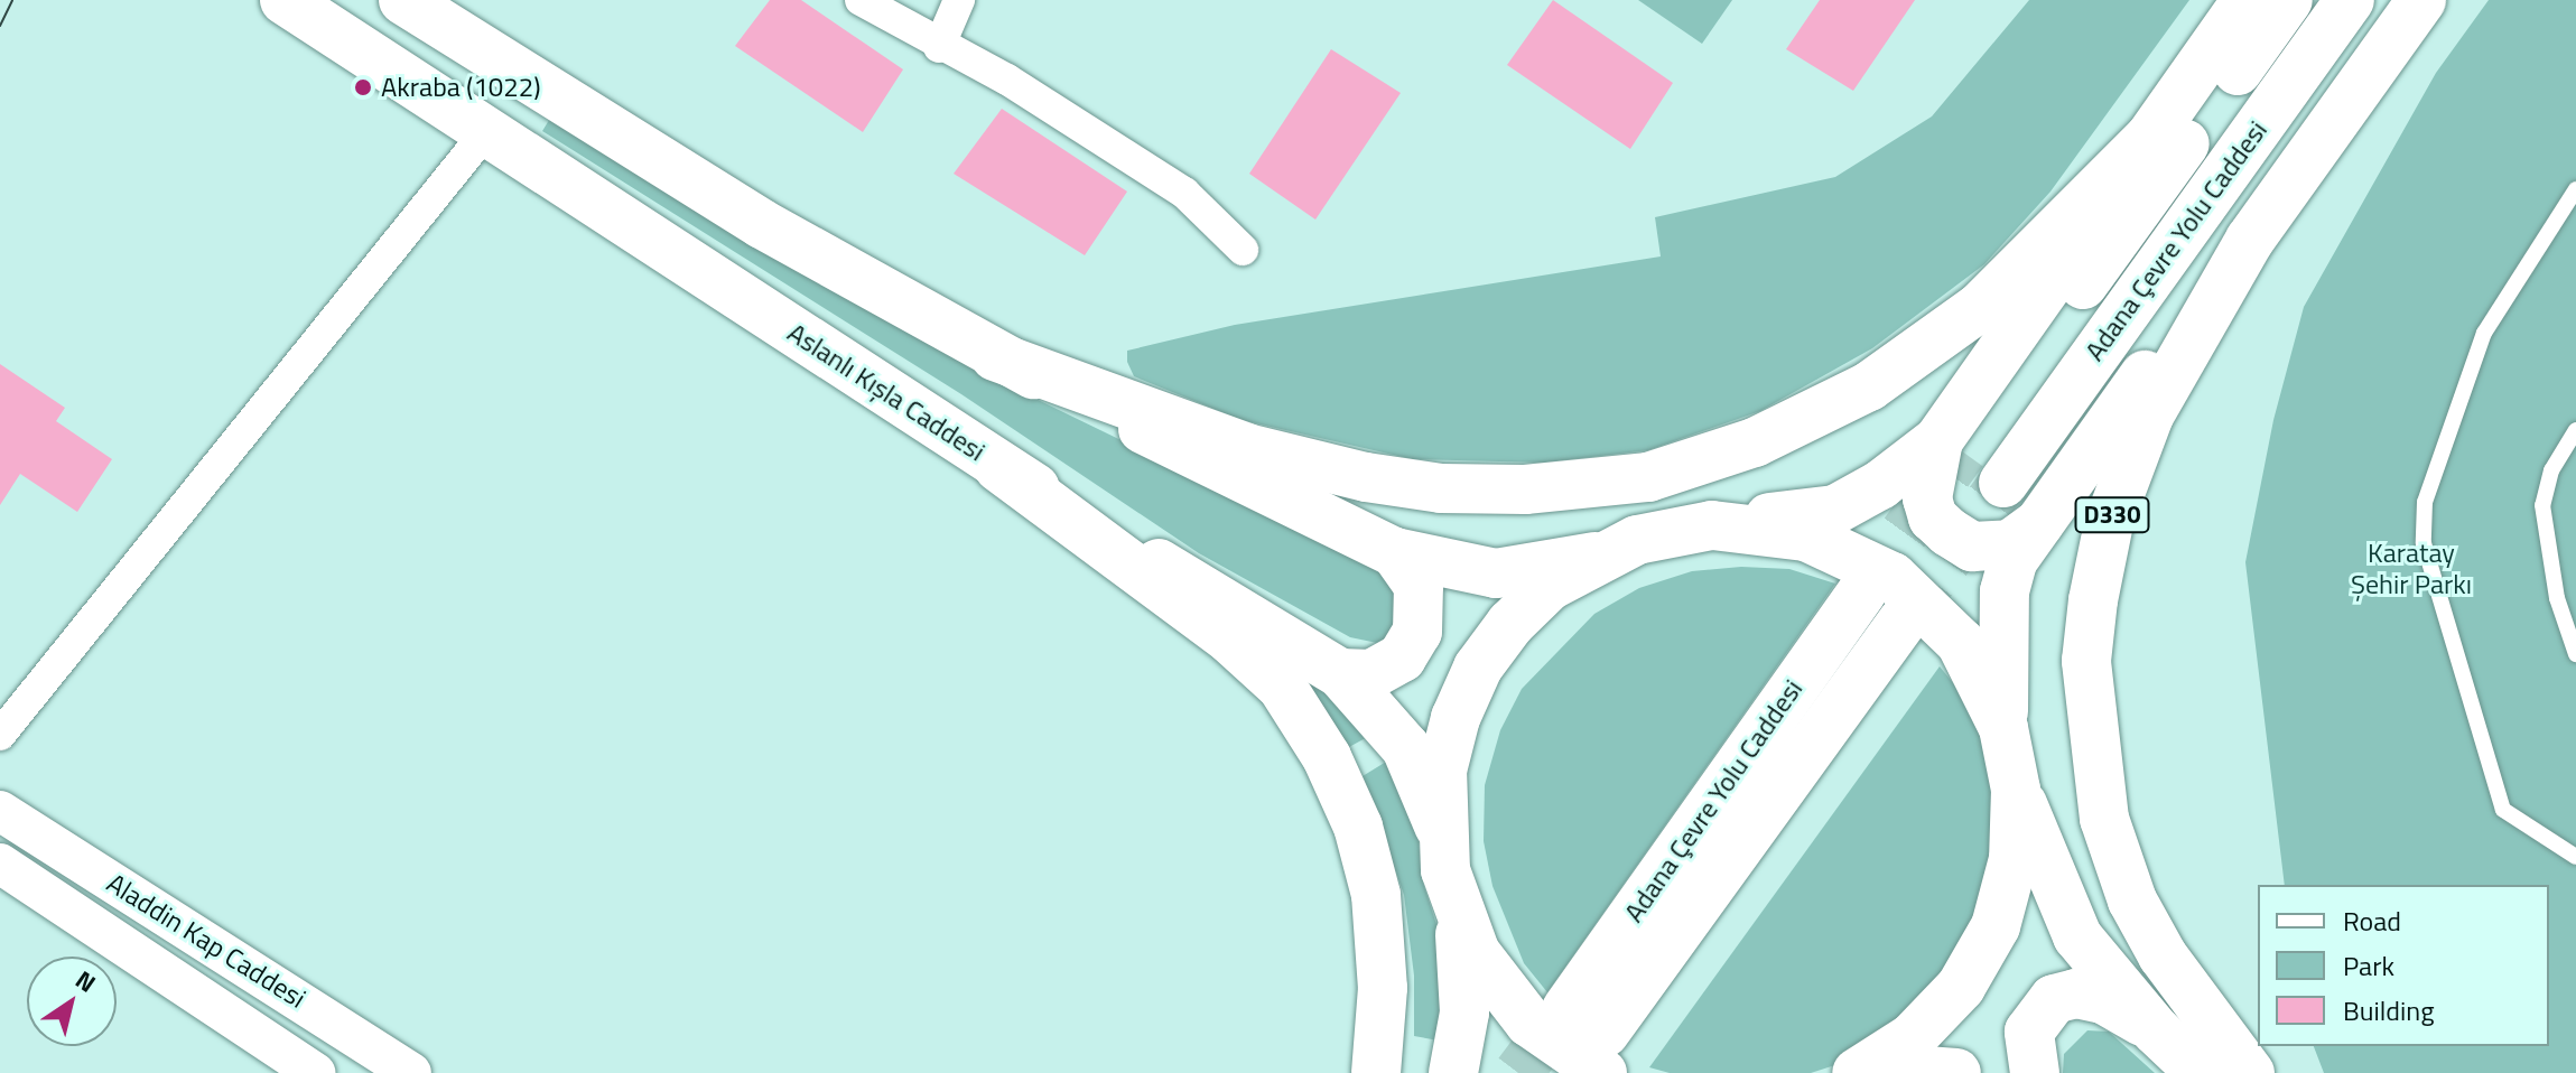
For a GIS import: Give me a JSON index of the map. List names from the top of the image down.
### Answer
{
  "streets": {
    "main road": ["Adana Çevre Yolu Caddesi", "Aslanlı Kışla Caddesi", "D330"],
    "street": ["Aladdin Kap Caddesi"]
  },
  "parks": ["Karatay Şehir Parkı"],
  "places": ["Akraba (1022)"],
  "legend": ["Road", "Park", "Building"],
  "north": "top right"
}
